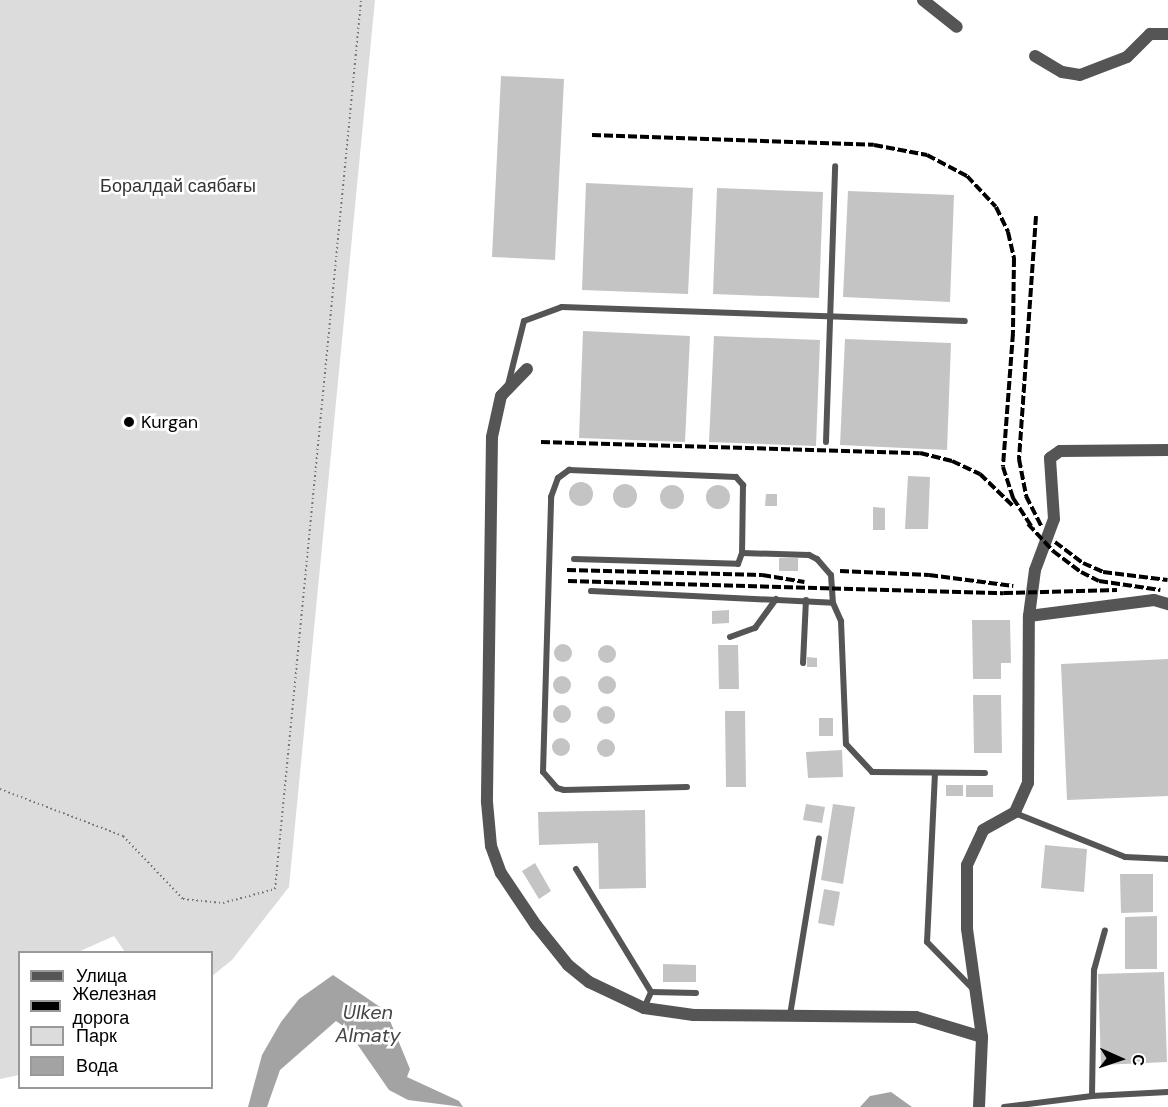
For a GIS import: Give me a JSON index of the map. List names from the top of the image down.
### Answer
{
  "water": ["Ulken Almaty"],
  "parks": ["Боралдай саябағы"],
  "places": ["Kurgan"],
  "legend": [
    "Улица",
    "Железная дорога",
    "Парк",
    "Вода"
  ],
  "north": "right"
}
